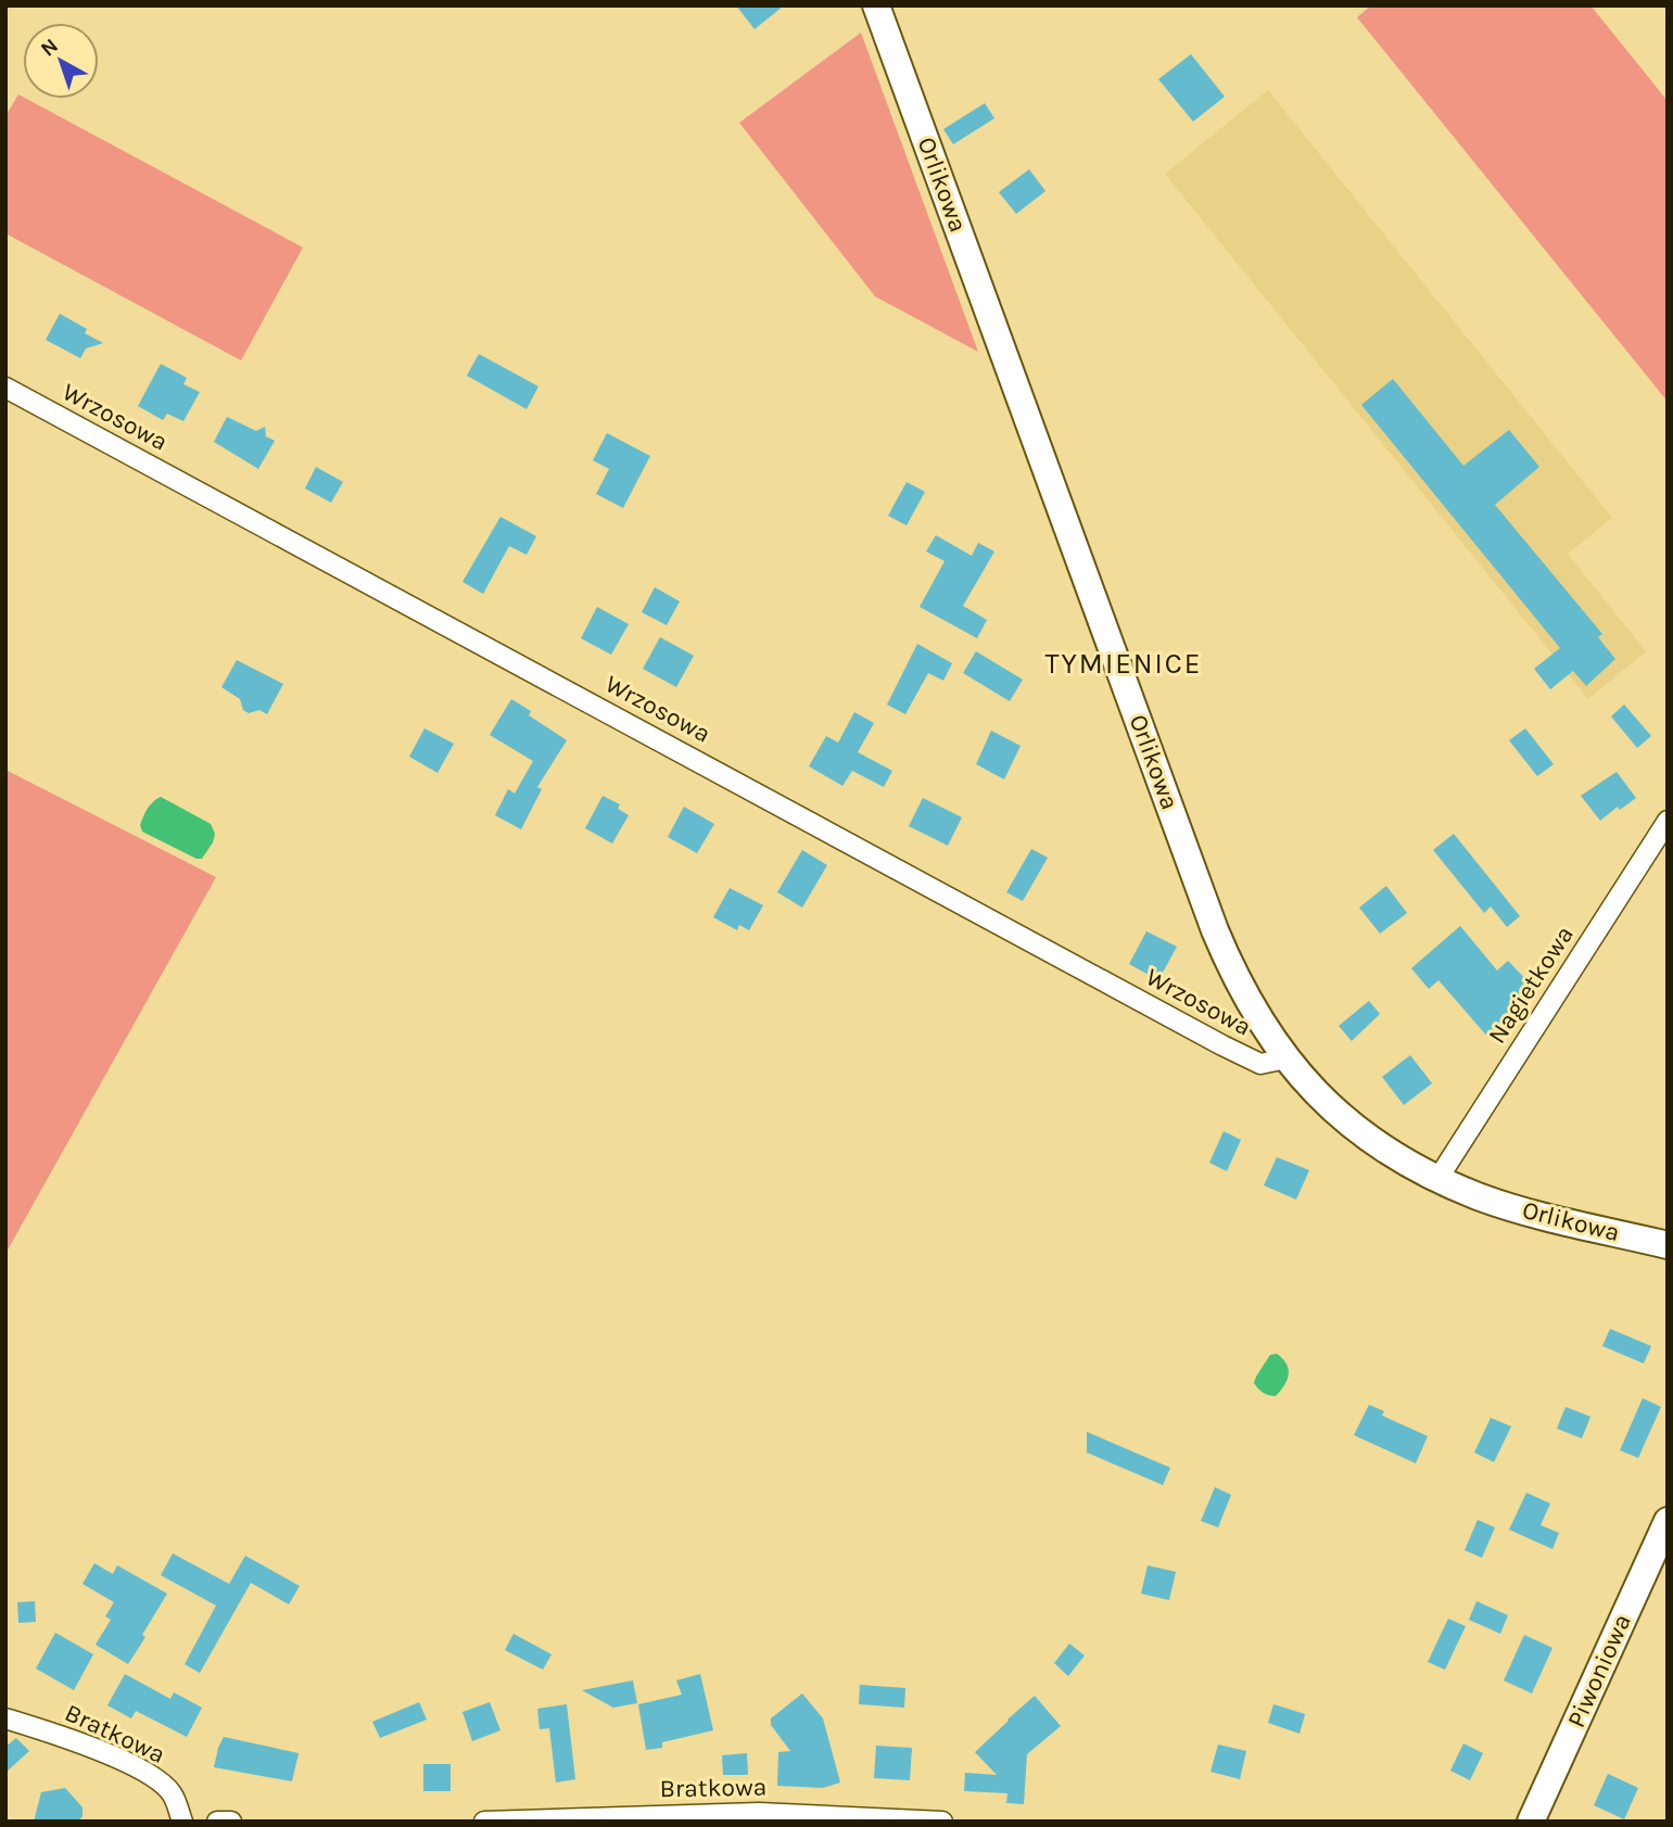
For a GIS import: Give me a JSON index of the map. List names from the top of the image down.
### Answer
{
  "streets": {
    "street": [
      "Orlikowa",
      "Wrzosowa",
      "Nagietkowa",
      "Piwoniowa",
      "Bratkowa"
    ]
  },
  "crossings": [
    ["Orlikowa", "Wrzosowa"],
    ["Orlikowa", "Nagietkowa"]
  ],
  "districts": ["TYMIENICE"],
  "north": "top left"
}
